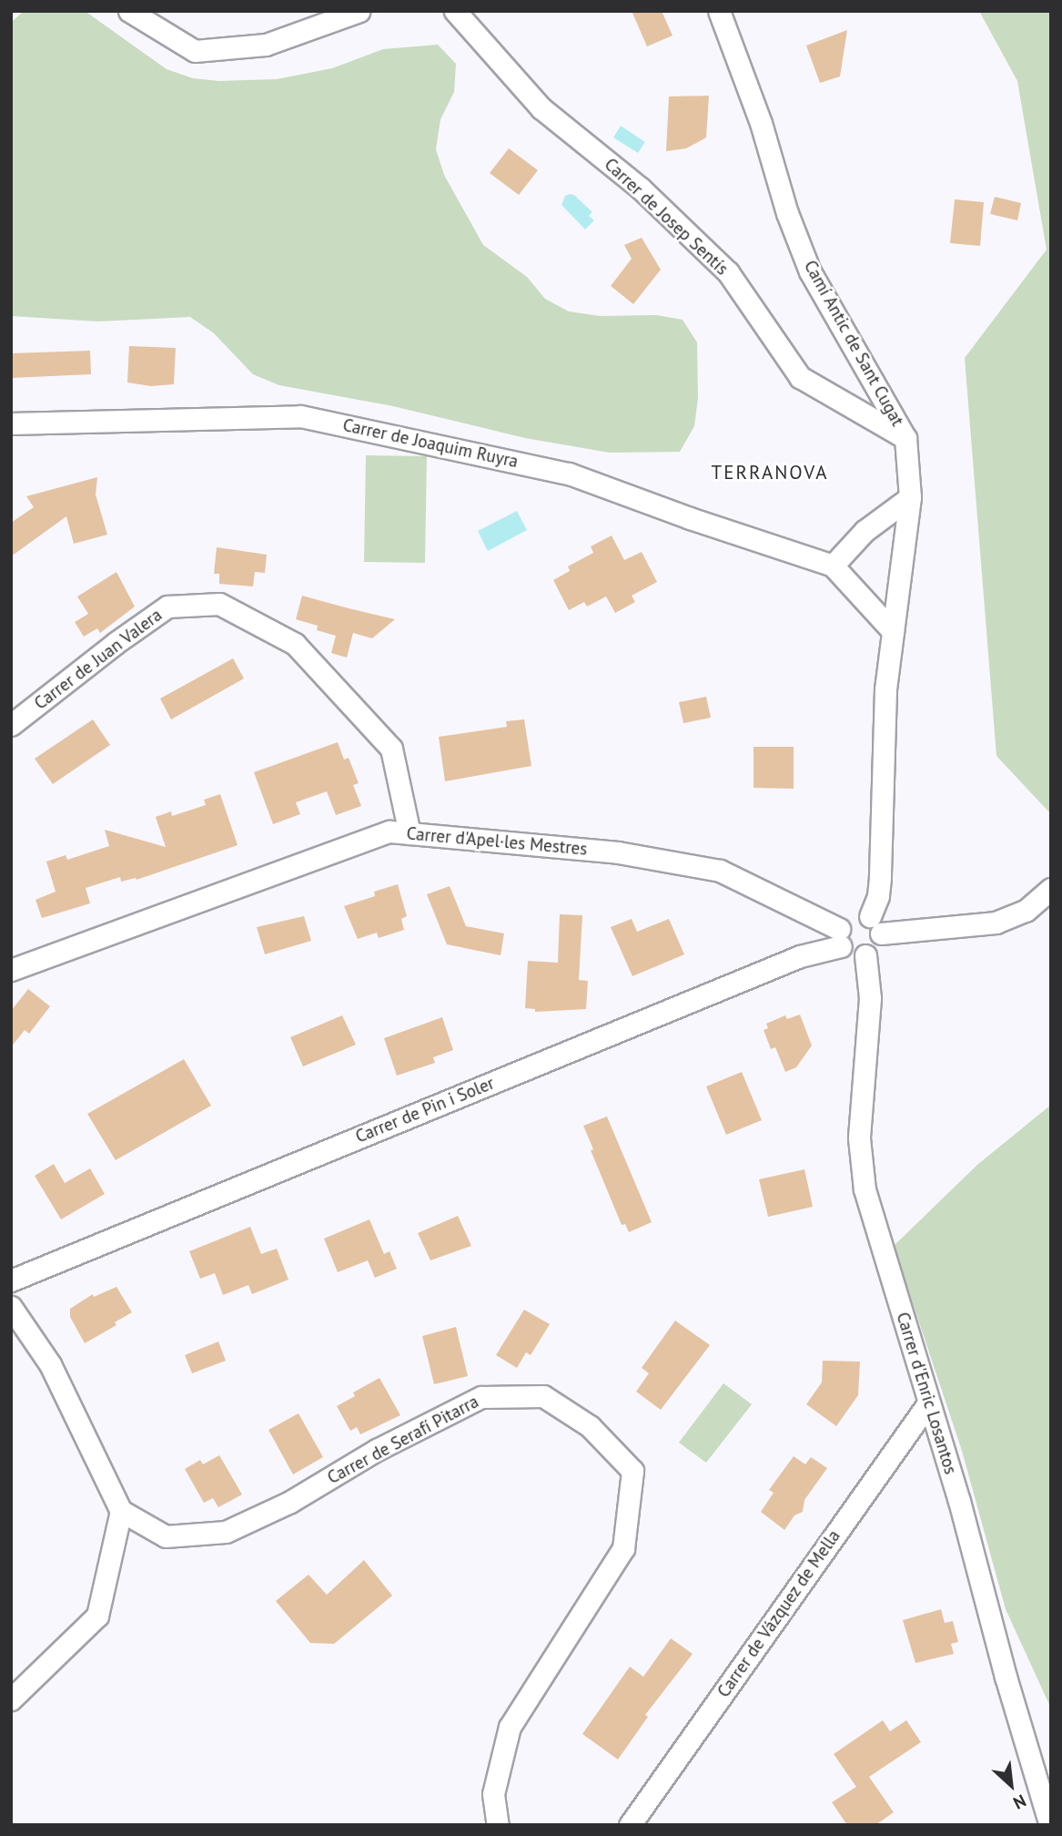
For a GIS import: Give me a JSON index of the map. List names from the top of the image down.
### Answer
{
  "streets": {
    "street": [
      "Carrer de Josep Sentís",
      "Camí Antic de Sant Cugat",
      "Carrer de Joaquim Ruyra",
      "Carrer de Juan Valera",
      "Carrer d'Apel·les Mestres",
      "Carrer de Pin i Soler",
      "Carrer d'Enric Losantos",
      "Carrer de Serafí Pitarra",
      "Carrer de Vázquez de Mella"
    ]
  },
  "crossings": [
    ["Carrer de Josep Sentís", "Camí Antic de Sant Cugat"],
    ["Camí Antic de Sant Cugat", "Carrer de Joaquim Ruyra"],
    ["Camí Antic de Sant Cugat", "Carrer d'Apel·les Mestres"],
    ["Camí Antic de Sant Cugat", "Carrer de Pin i Soler"],
    ["Camí Antic de Sant Cugat", "Carrer d'Enric Losantos"],
    ["Carrer de Juan Valera", "Carrer d'Apel·les Mestres"],
    ["Carrer d'Apel·les Mestres", "Carrer de Pin i Soler"],
    ["Carrer d'Apel·les Mestres", "Carrer d'Enric Losantos"],
    ["Carrer de Pin i Soler", "Carrer d'Enric Losantos"],
    ["Carrer d'Enric Losantos", "Carrer de Vázquez de Mella"]
  ],
  "districts": ["TERRANOVA"],
  "north": "bottom right"
}
